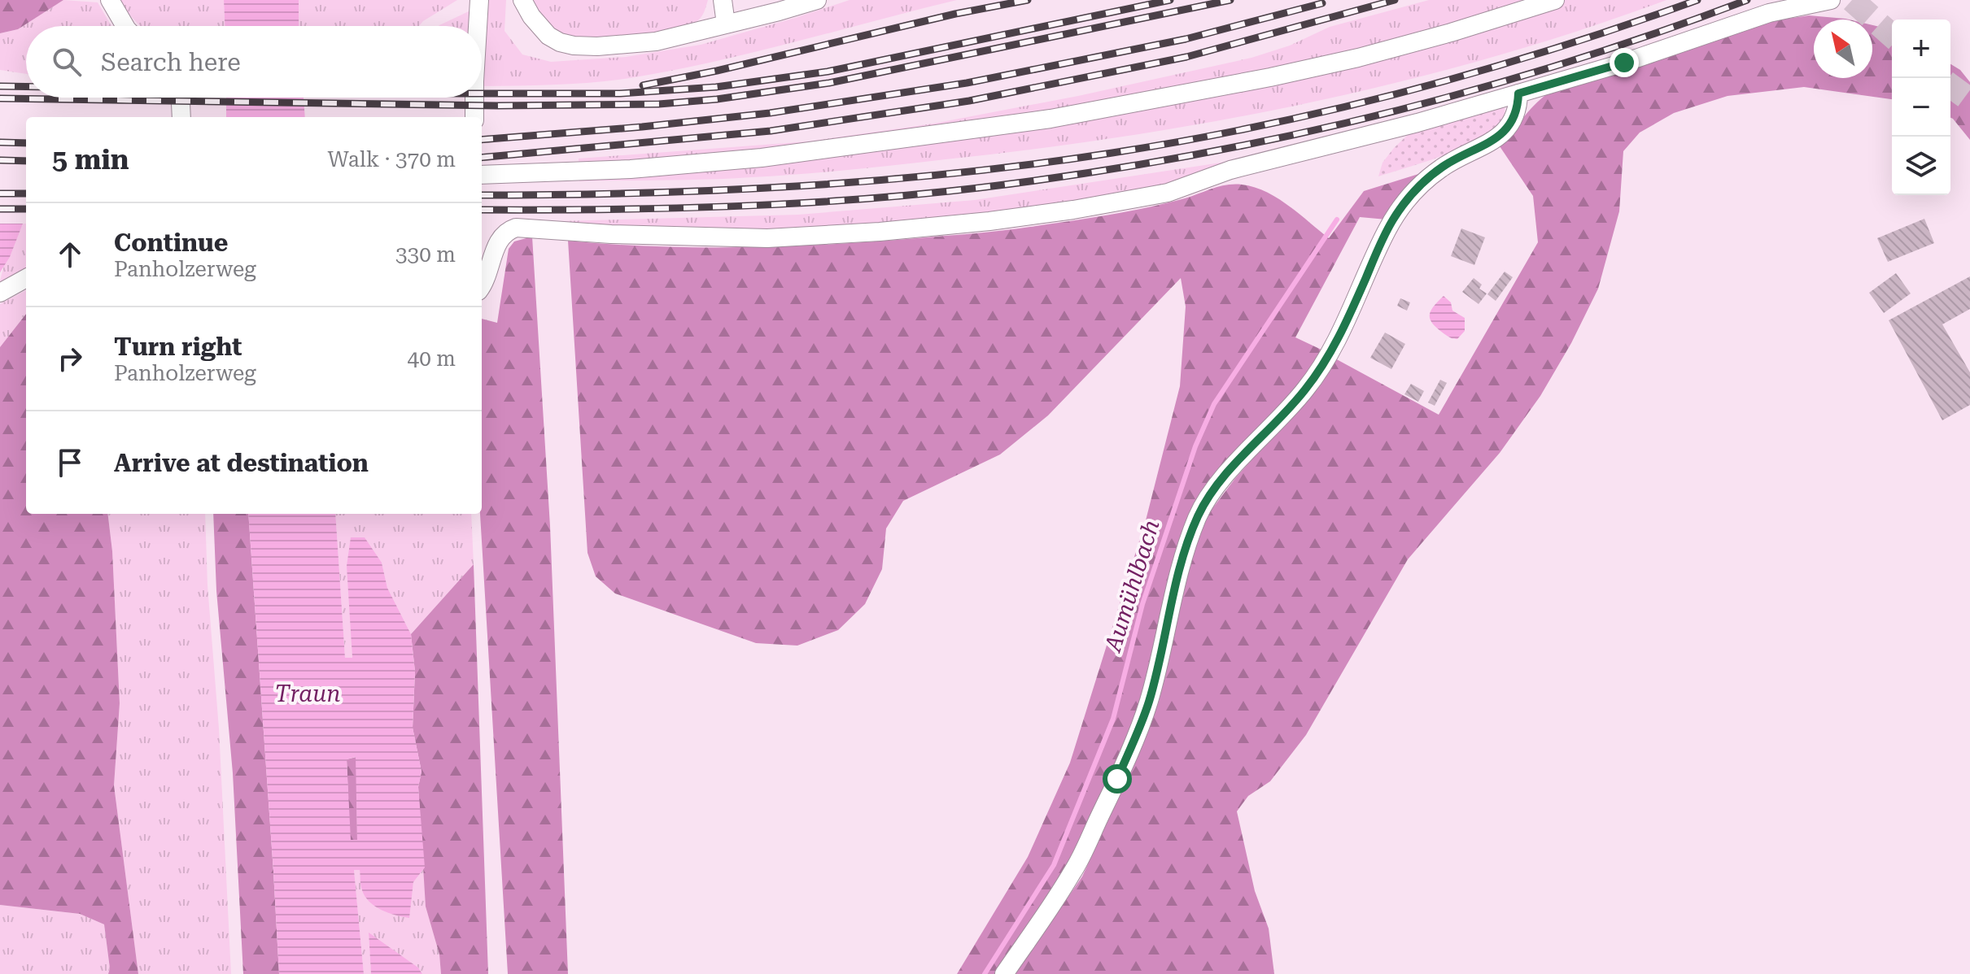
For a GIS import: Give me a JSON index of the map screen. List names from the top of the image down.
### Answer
{
  "water": ["Aumühlbach", "Traun"],
  "north": "top left",
  "page": {
    "map_buttons": ["+", "−"],
    "search": "Search here",
    "heading": ["5 min", "Walk · 370 m"],
    "list": [
      ["Continue", "Panholzerweg", "330 m"],
      ["Turn right", "Panholzerweg", "40 m"],
      "Arrive at destination"
    ]
  }
}
